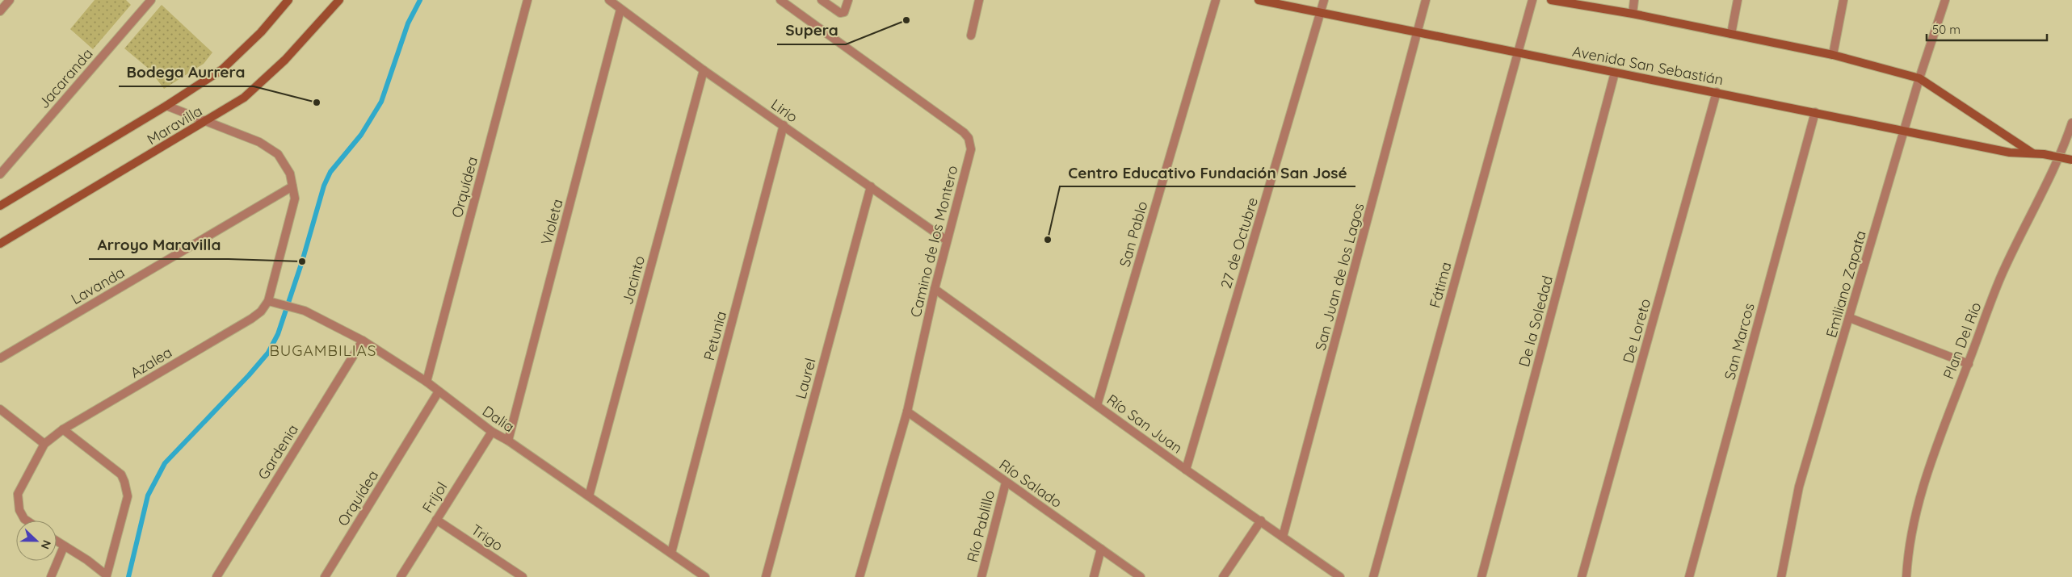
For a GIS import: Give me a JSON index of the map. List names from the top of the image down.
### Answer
{
  "streets": {
    "main road": ["Avenida San Sebastián", "Maravilla"],
    "street": [
      "Jacaranda",
      "Lirio",
      "Orquídea",
      "Violeta",
      "San Pablo",
      "Camino de los Montero",
      "27 de Octubre",
      "San Juan de los Lagos",
      "Jacinto",
      "Emiliano Zapata",
      "Fátima",
      "Lavanda",
      "De la Soledad",
      "De Loreto",
      "Petunia",
      "Plan Del Río",
      "San Marcos",
      "Azalea",
      "Laurel",
      "Dalia",
      "Río San Juan",
      "Gardenia",
      "Río Salado",
      "Frijol",
      "Río Pablillo",
      "Trigo"
    ]
  },
  "crossings": [
    ["Avenida San Sebastián", "27 de Octubre"],
    ["Avenida San Sebastián", "San Juan de los Lagos"],
    ["Avenida San Sebastián", "Emiliano Zapata"],
    ["Avenida San Sebastián", "Fátima"],
    ["Avenida San Sebastián", "De la Soledad"],
    ["Avenida San Sebastián", "De Loreto"],
    ["Avenida San Sebastián", "San Marcos"],
    ["Lirio", "Violeta"],
    ["Lirio", "Camino de los Montero"],
    ["Lirio", "Jacinto"],
    ["Lirio", "Petunia"],
    ["Lirio", "Laurel"],
    ["Orquídea", "Dalia"],
    ["Violeta", "Dalia"],
    ["San Pablo", "Río San Juan"],
    ["Camino de los Montero", "Río San Juan"],
    ["Camino de los Montero", "Río Salado"],
    ["27 de Octubre", "Río San Juan"],
    ["San Juan de los Lagos", "Río San Juan"],
    ["Jacinto", "Dalia"],
    ["Petunia", "Dalia"],
    ["Azalea", "Dalia"],
    ["Dalia", "Gardenia"],
    ["Dalia", "Frijol"],
    ["Río Salado", "Río Pablillo"],
    ["Frijol", "Trigo"]
  ],
  "districts": ["BUGAMBILIAS"],
  "places": [
    "Supera",
    "Bodega Aurrera",
    "Centro Educativo Fundación San José",
    "Arroyo Maravilla"
  ],
  "scale_bar": "50 m",
  "north": "right"
}
